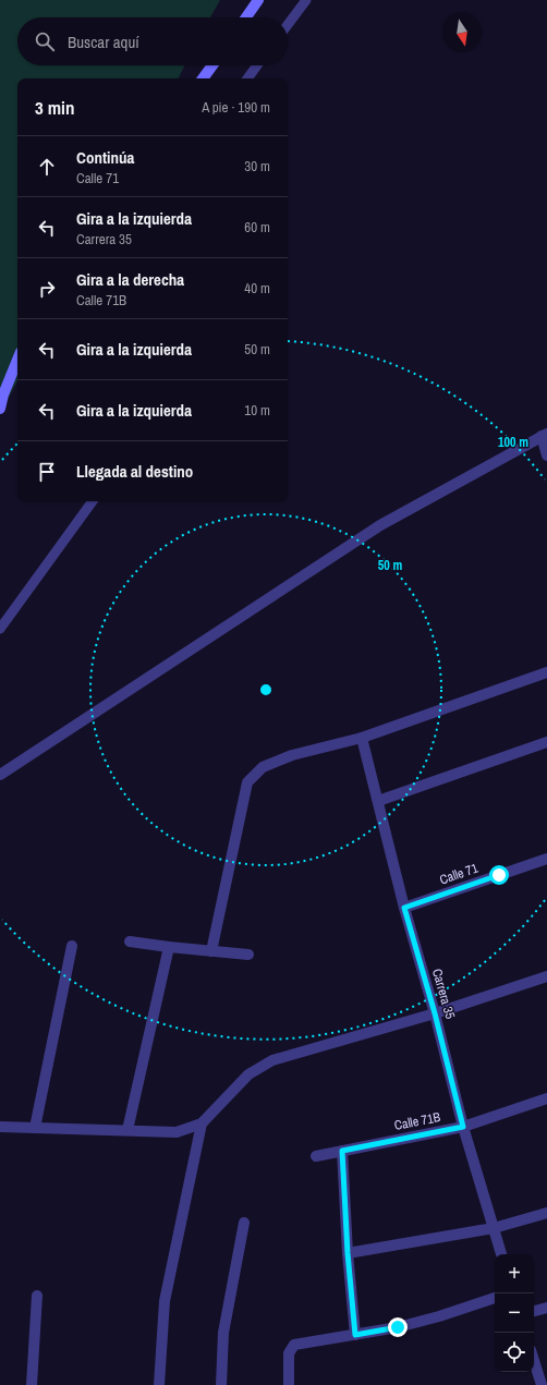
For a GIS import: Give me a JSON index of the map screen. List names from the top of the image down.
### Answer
{
  "streets": {
    "street": ["Calle 71", "Carrera 35", "Calle 71B"]
  },
  "crossings": [
    ["Calle 71", "Carrera 35"],
    ["Carrera 35", "Calle 71B"]
  ],
  "north": "bottom",
  "page": {
    "search": "Buscar aquí",
    "heading": ["3 min", "A pie · 190 m"],
    "list": [
      ["Continúa", "Calle 71", "30 m"],
      ["Gira a la izquierda", "Carrera 35", "60 m"],
      ["Gira a la derecha", "Calle 71B", "40 m"],
      ["Gira a la izquierda", "50 m"],
      ["Gira a la izquierda", "10 m"],
      "Llegada al destino"
    ],
    "map_buttons": ["+", "−"]
  },
  "rings": ["100 m", "50 m"]
}
